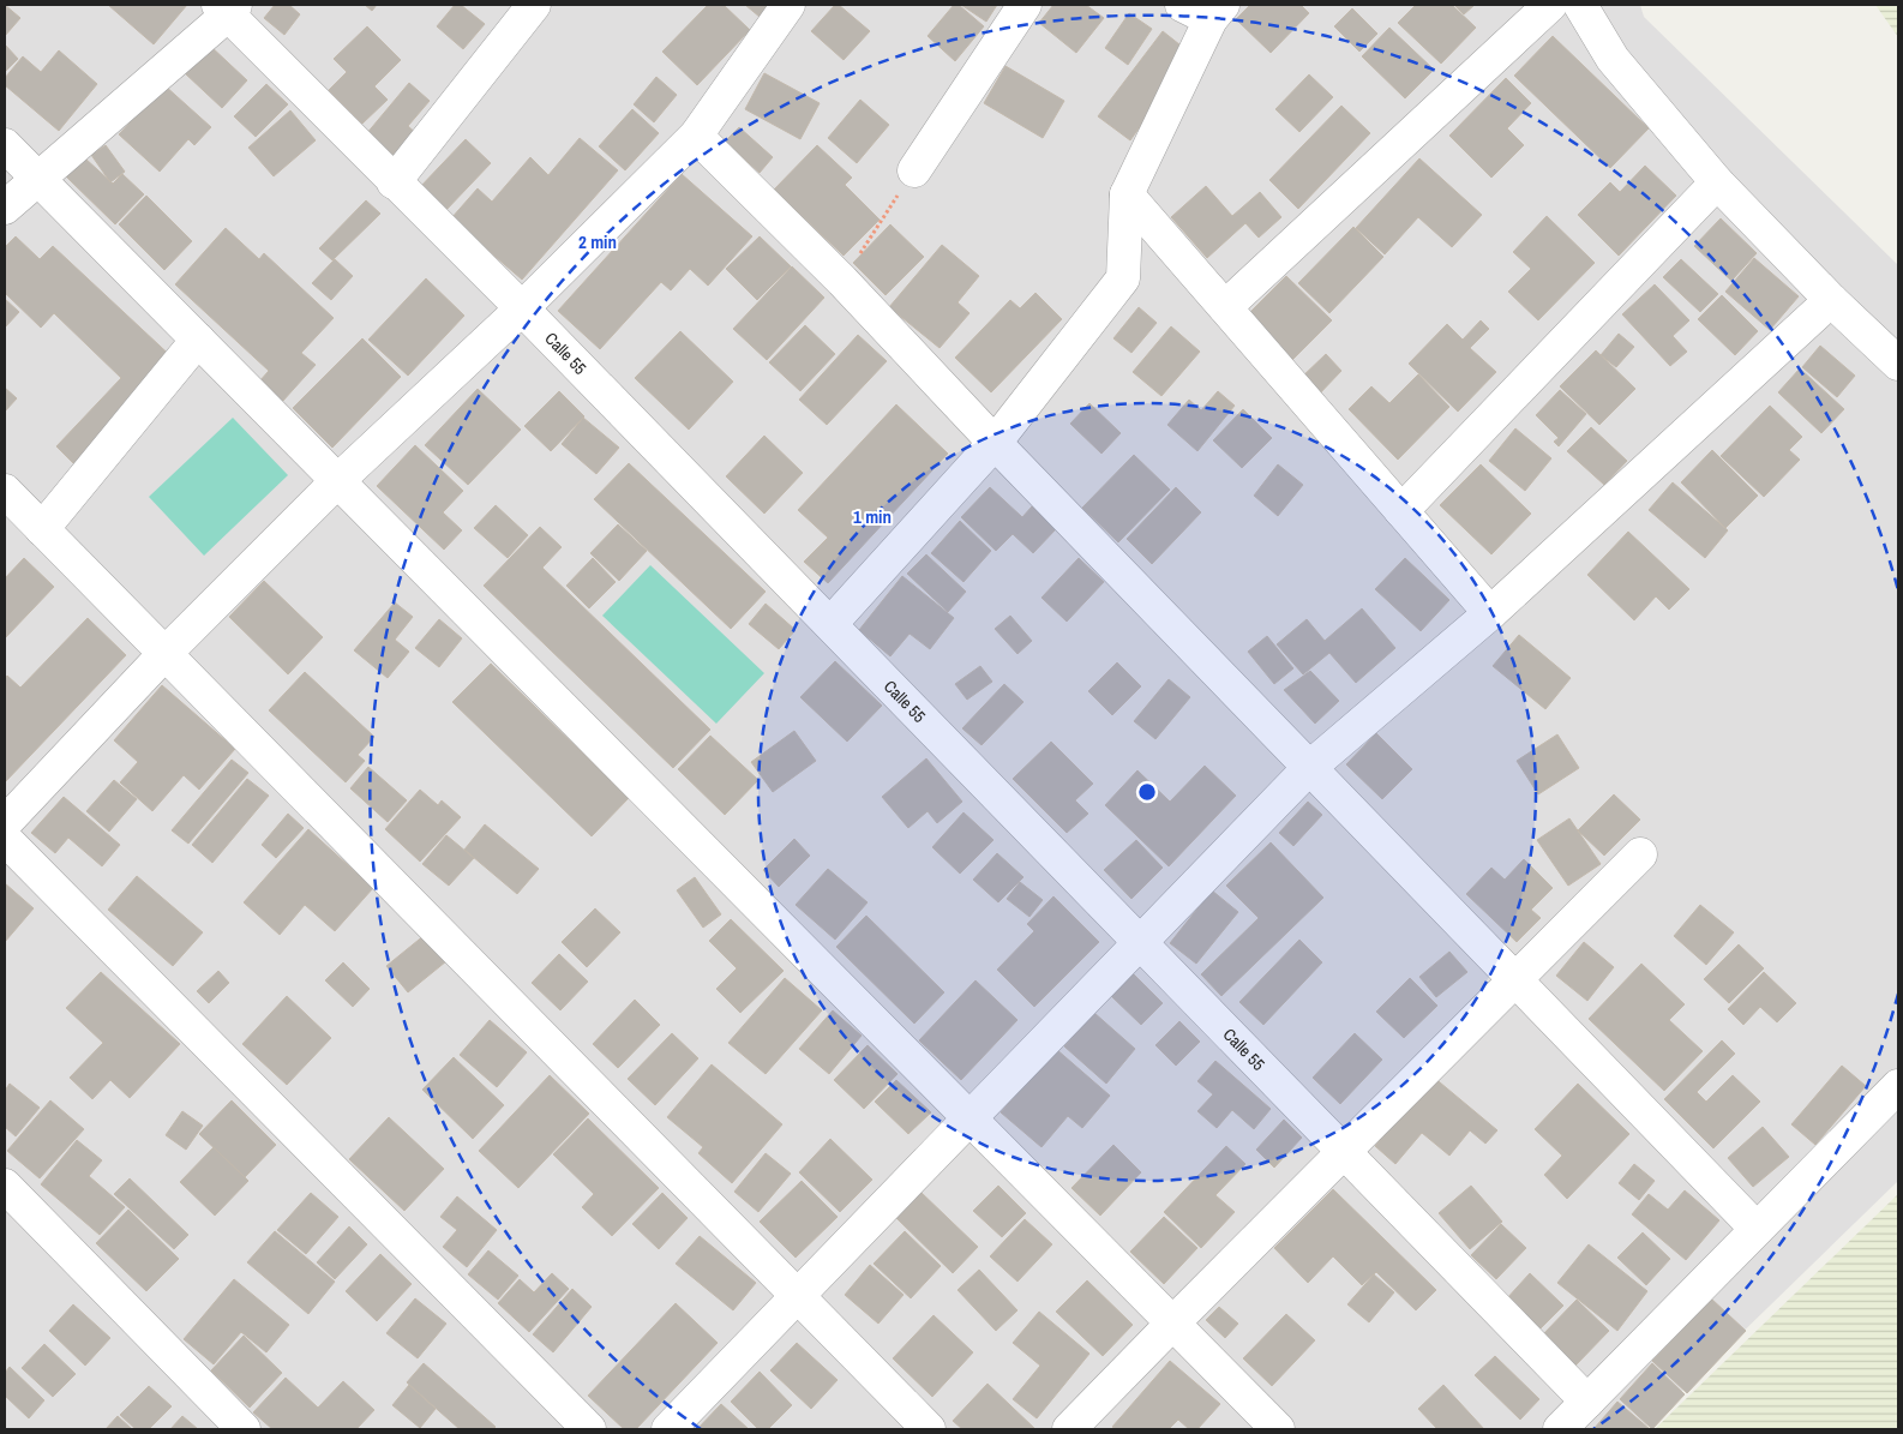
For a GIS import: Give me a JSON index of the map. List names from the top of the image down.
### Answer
{
  "streets": {
    "street": ["Calle 55"]
  },
  "rings": ["2 min", "1 min"]
}
